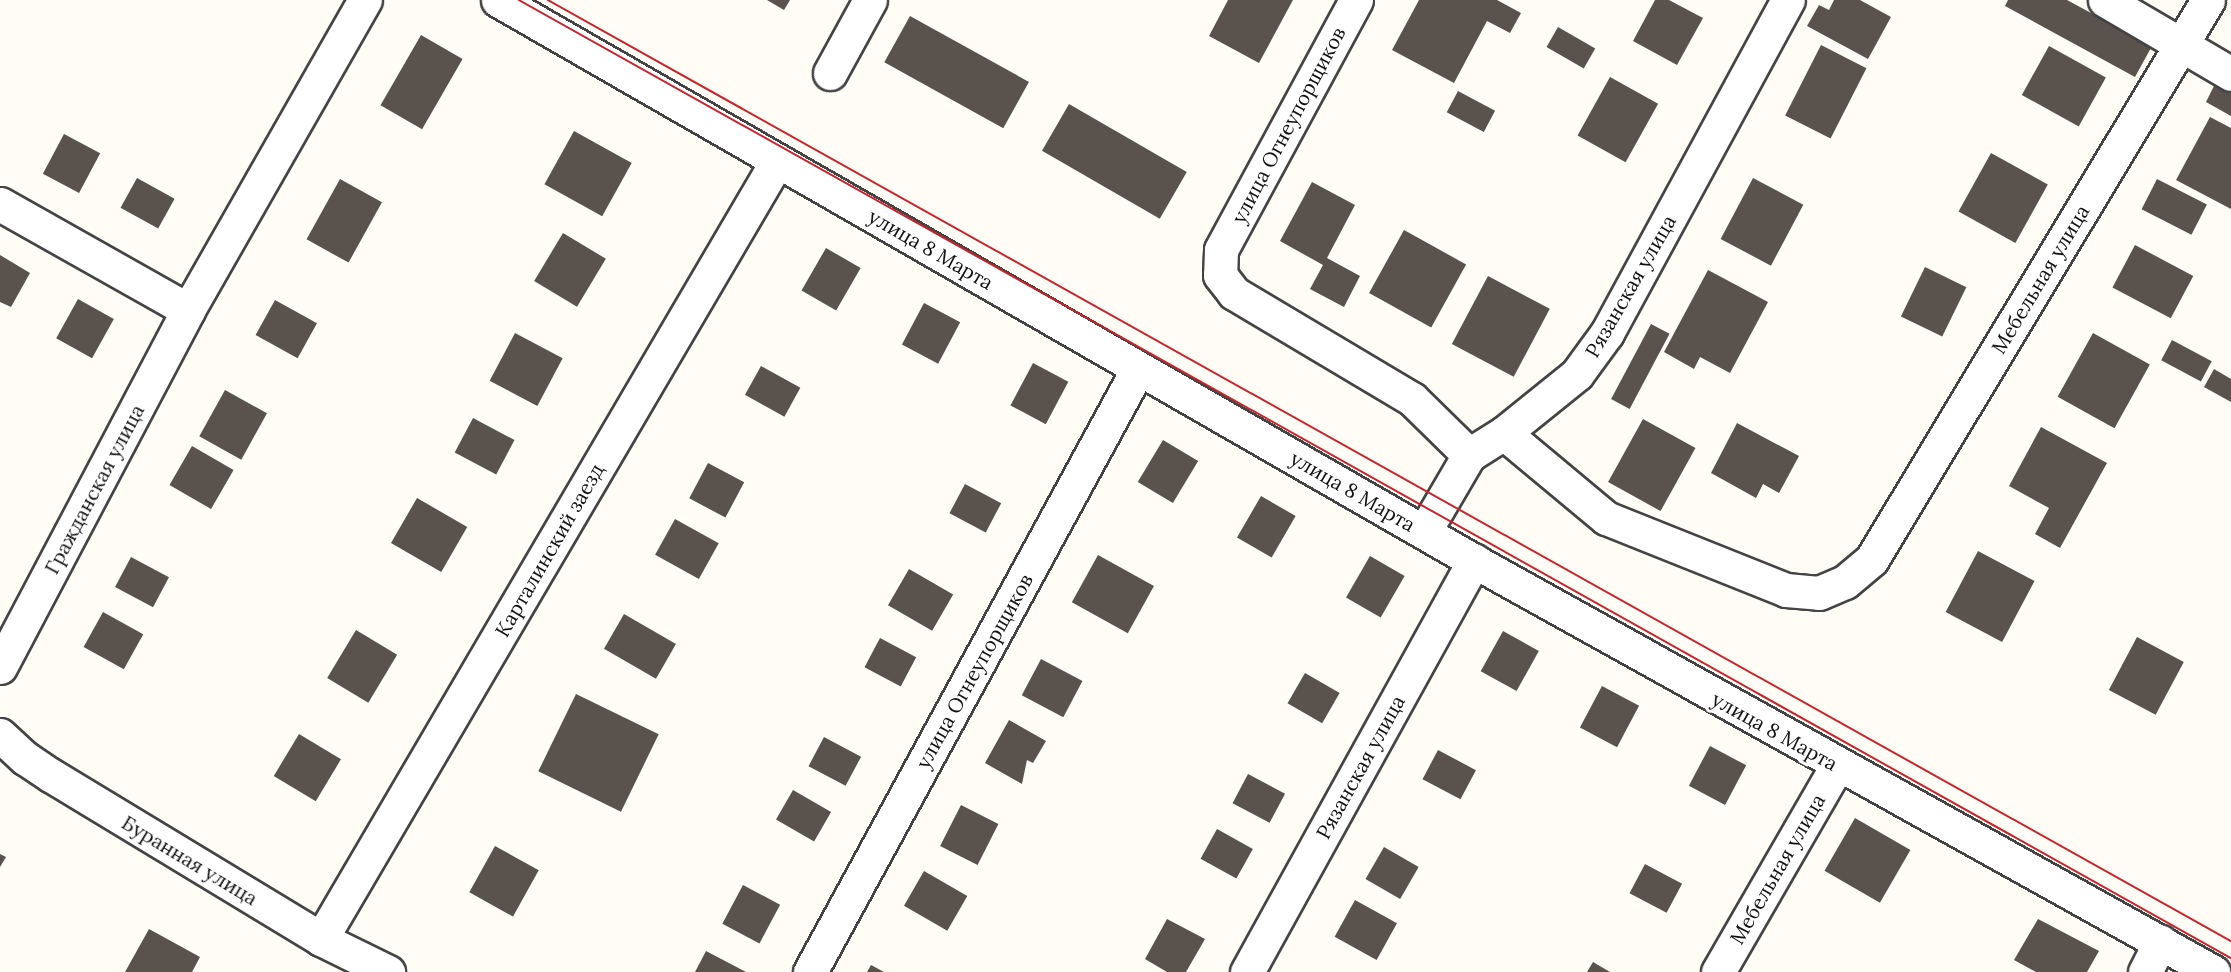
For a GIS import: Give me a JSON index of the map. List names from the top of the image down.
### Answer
{
  "streets": {
    "street": [
      "улица Огнеупорщиков",
      "улица 8 Марта",
      "Мебельная улица",
      "Рязанская улица",
      "Гражданская улица",
      "Карталинский заезд",
      "Буранная улица"
    ]
  },
  "crossings": [
    ["улица Огнеупорщиков", "улица 8 Марта"],
    ["улица Огнеупорщиков", "Рязанская улица"],
    ["улица 8 Марта", "Мебельная улица"],
    ["улица 8 Марта", "Рязанская улица"],
    ["улица 8 Марта", "Карталинский заезд"],
    ["Мебельная улица", "Рязанская улица"],
    ["Карталинский заезд", "Буранная улица"]
  ]
}
